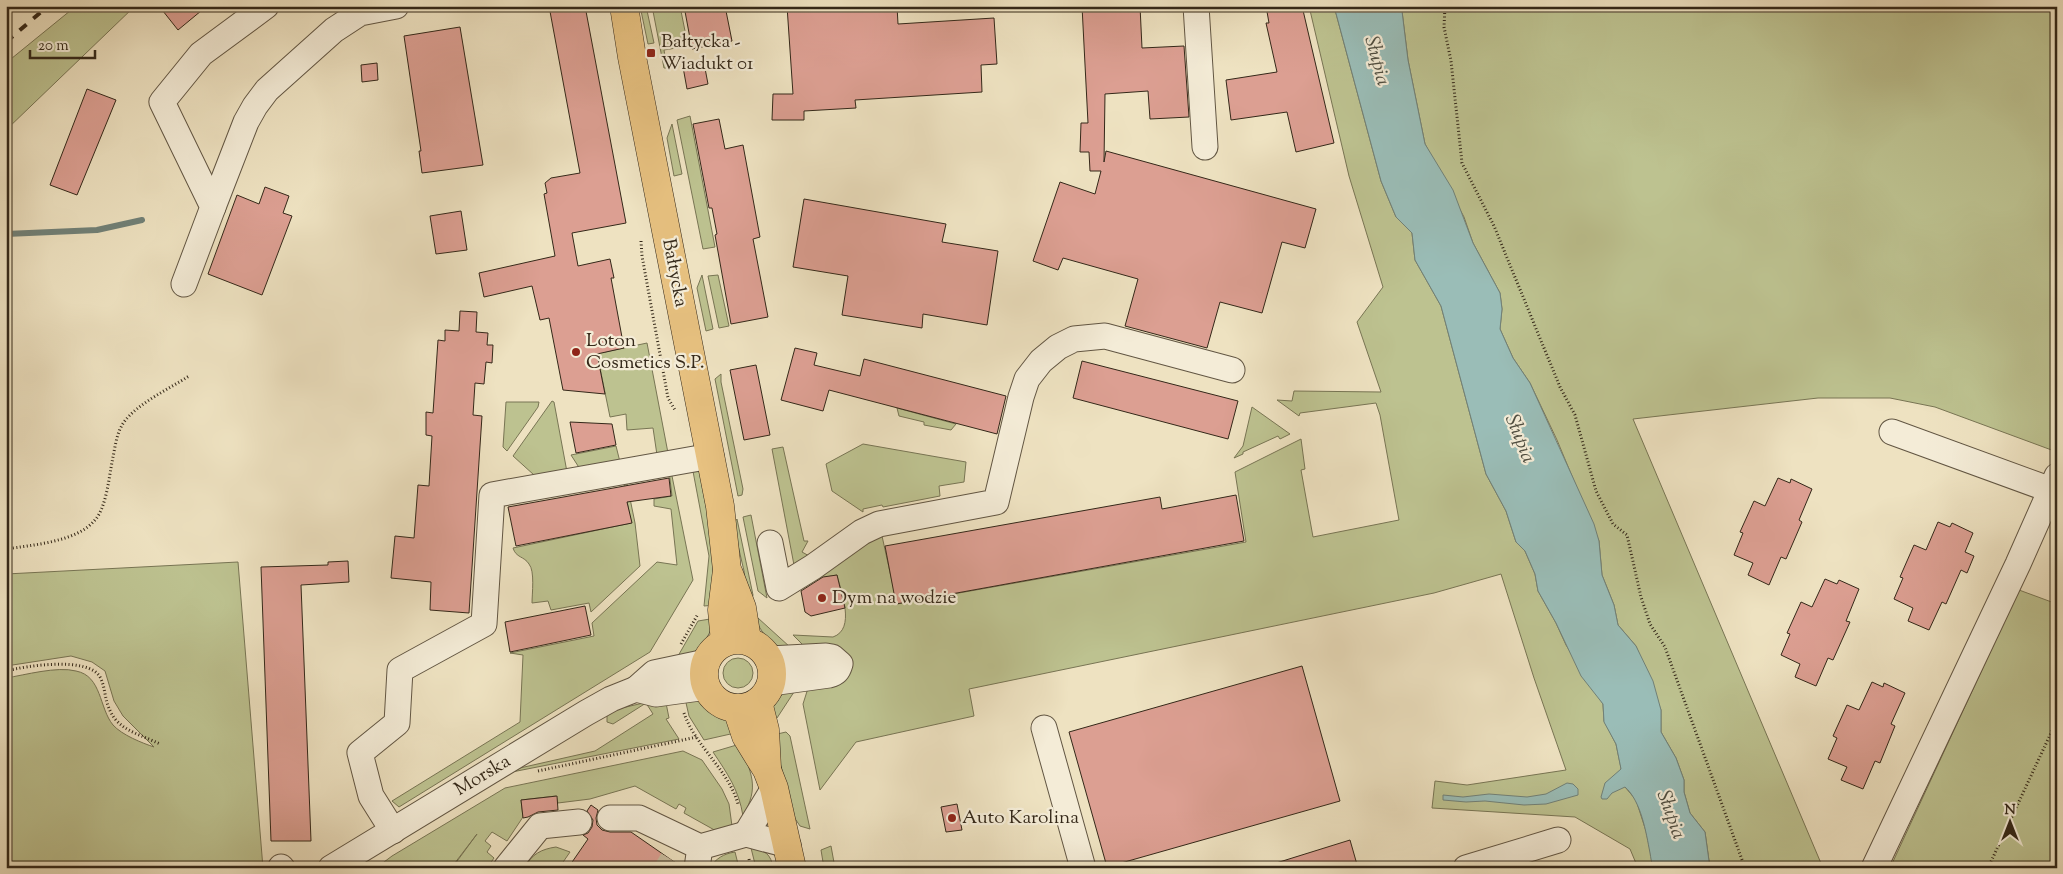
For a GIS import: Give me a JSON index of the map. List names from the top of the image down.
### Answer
{
  "streets": {
    "main road": ["Bałtycka"],
    "street": ["Morska"]
  },
  "crossings": [
    ["Bałtycka", "Morska"]
  ],
  "water": ["Słupia"],
  "places": {
    "transit": ["Bałtycka - Wiadukt 01"],
    "other": ["Loton Cosmetics S.P.", "Dym na wodzie", "Auto Karolina"]
  },
  "scale_bar": "20 m",
  "north": "top"
}
